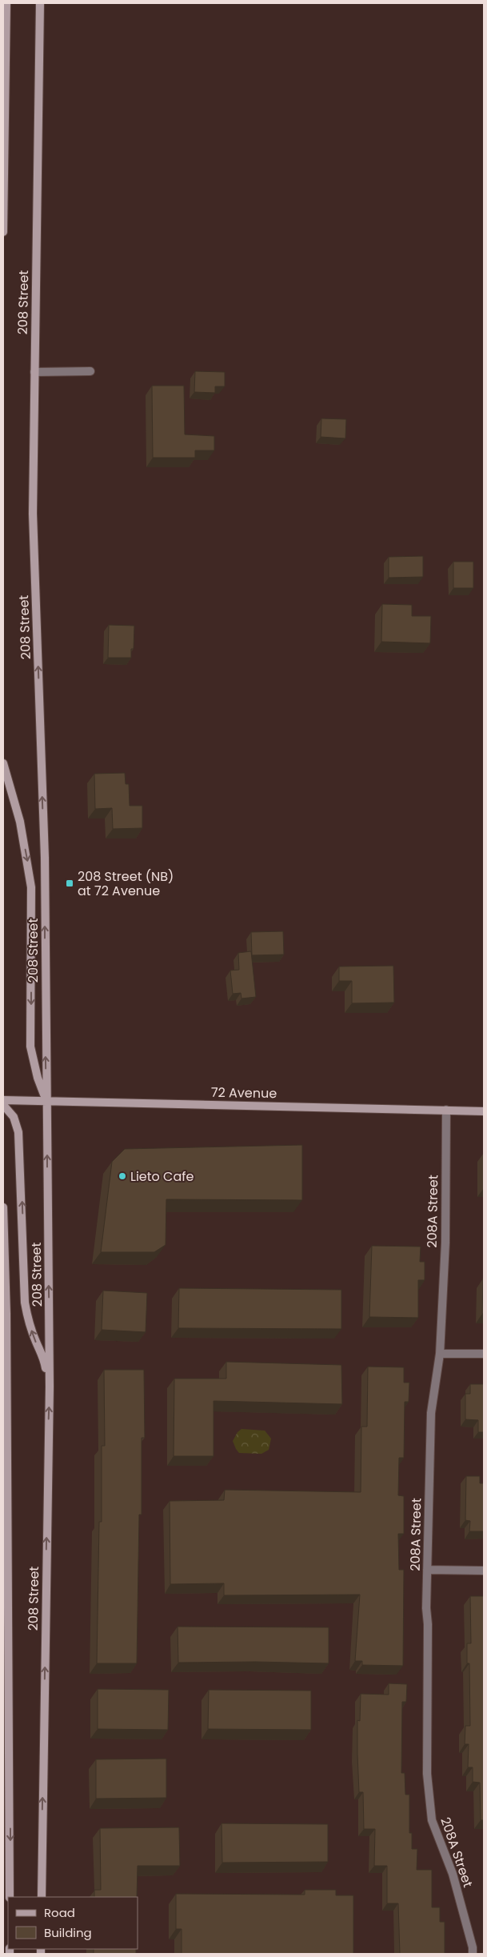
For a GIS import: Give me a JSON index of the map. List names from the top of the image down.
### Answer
{
  "streets": {
    "main road": ["208 Street", "72 Avenue"],
    "street": ["208A Street"]
  },
  "crossings": [
    ["208 Street", "72 Avenue"],
    ["72 Avenue", "208A Street"]
  ],
  "places": {
    "transit": ["208 Street (NB) at 72 Avenue"],
    "other": ["Lieto Cafe"]
  },
  "legend": ["Road", "Building"]
}
